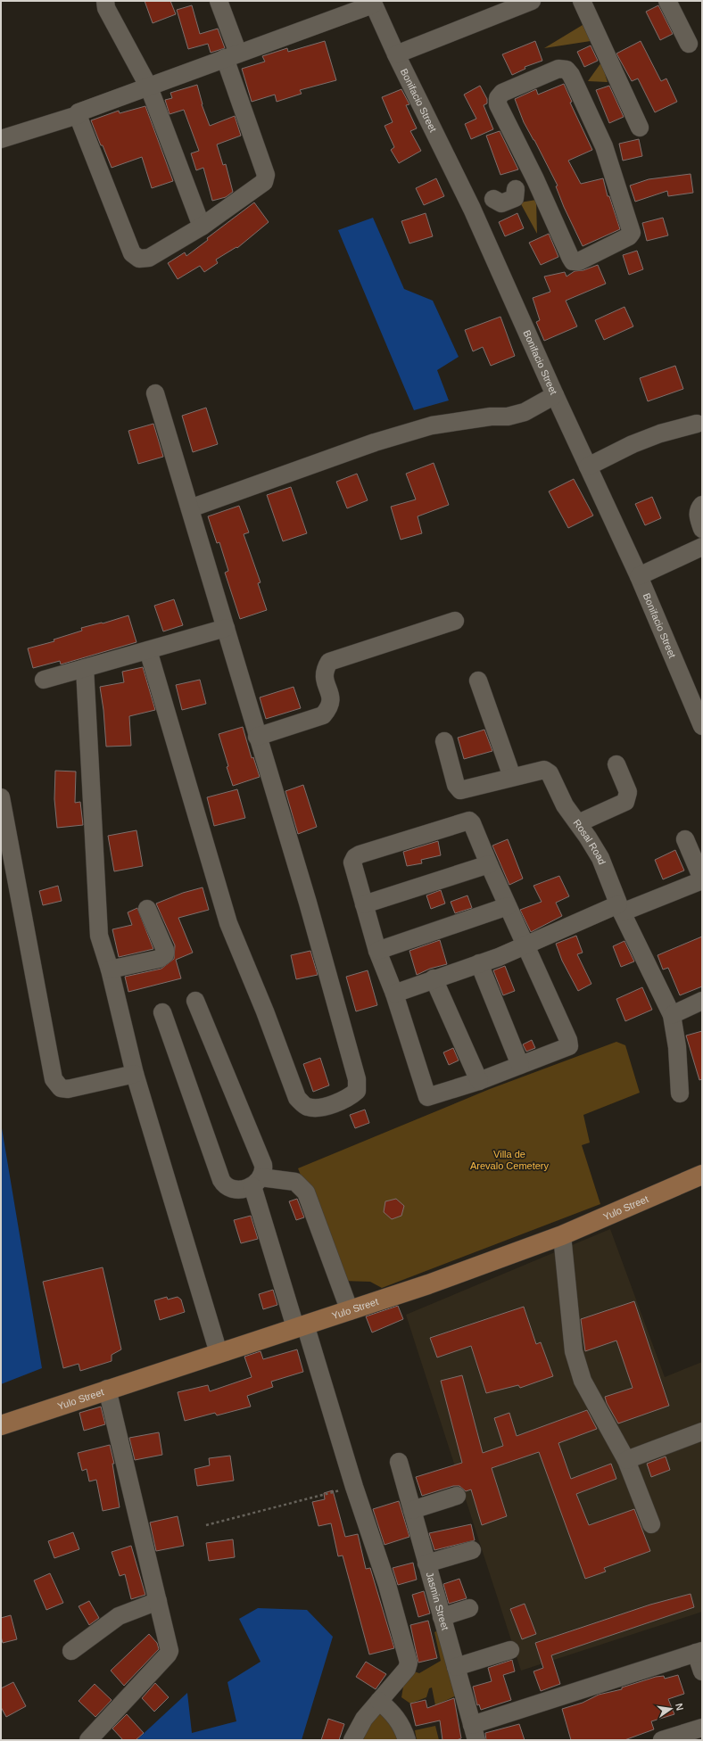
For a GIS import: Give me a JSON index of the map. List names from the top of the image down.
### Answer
{
  "streets": {
    "main road": ["Yulo Street"],
    "street": ["Bonifacio Street", "Rosal Road", "Jasmin Street"]
  },
  "parks": ["Villa de Arevalo Cemetery"],
  "north": "right"
}
